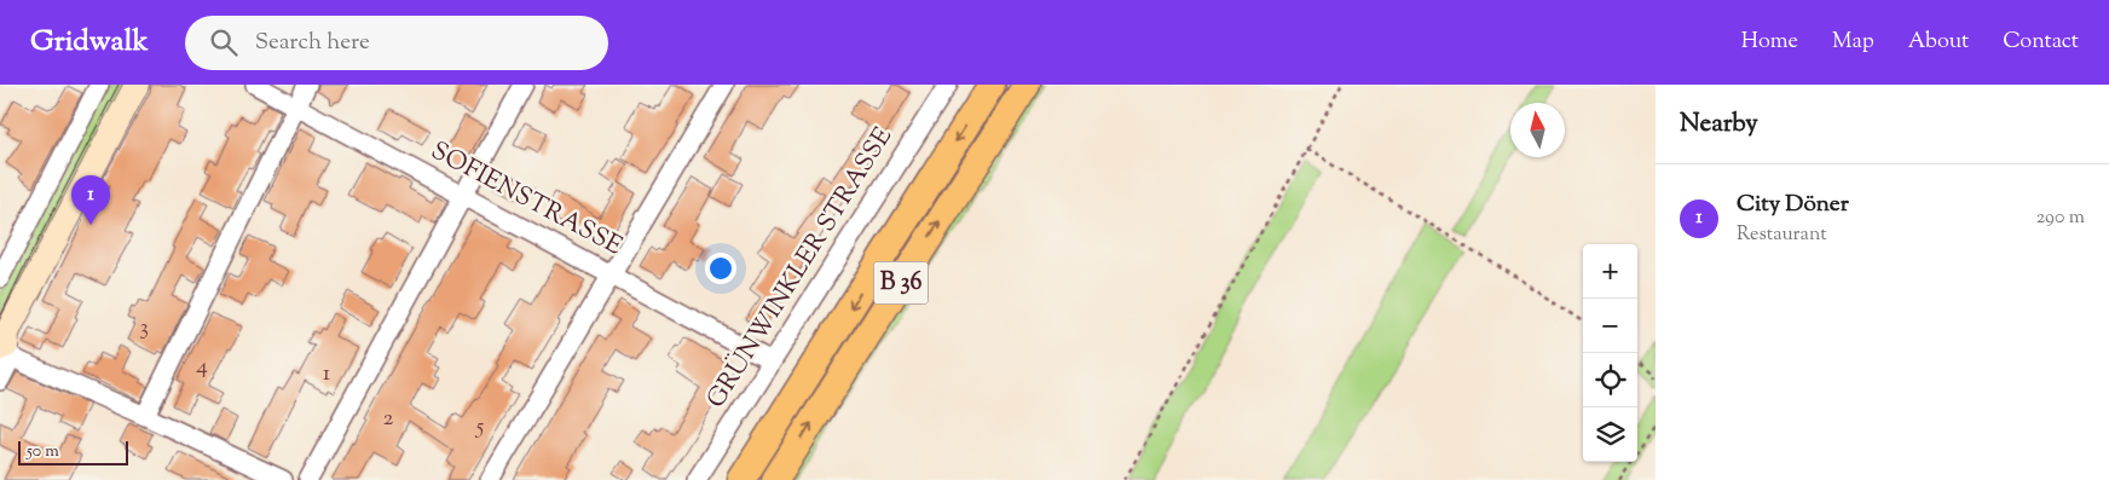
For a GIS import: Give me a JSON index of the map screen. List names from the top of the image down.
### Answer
{
  "streets": {
    "main road": ["B 36"],
    "street": ["SOFIENSTRASSE", "GRÜNWINKLER STRASSE"]
  },
  "crossings": [
    ["SOFIENSTRASSE", "GRÜNWINKLER STRASSE"]
  ],
  "house_numbers": [
    "3",
    "4",
    "1",
    "2",
    "5"
  ],
  "scale_bar": "50 m",
  "north": "top",
  "page": {
    "header": "Gridwalk",
    "search": "Search here",
    "nav": [
      "Home",
      "Map",
      "About",
      "Contact"
    ],
    "heading": "Nearby",
    "list": [
      {
        "mark": "1",
        "name": "City Döner",
        "note": "Restaurant",
        "value": "290 m"
      }
    ],
    "pins": "1",
    "map_buttons": ["+", "−"],
    "scale": "50 m"
  }
}
